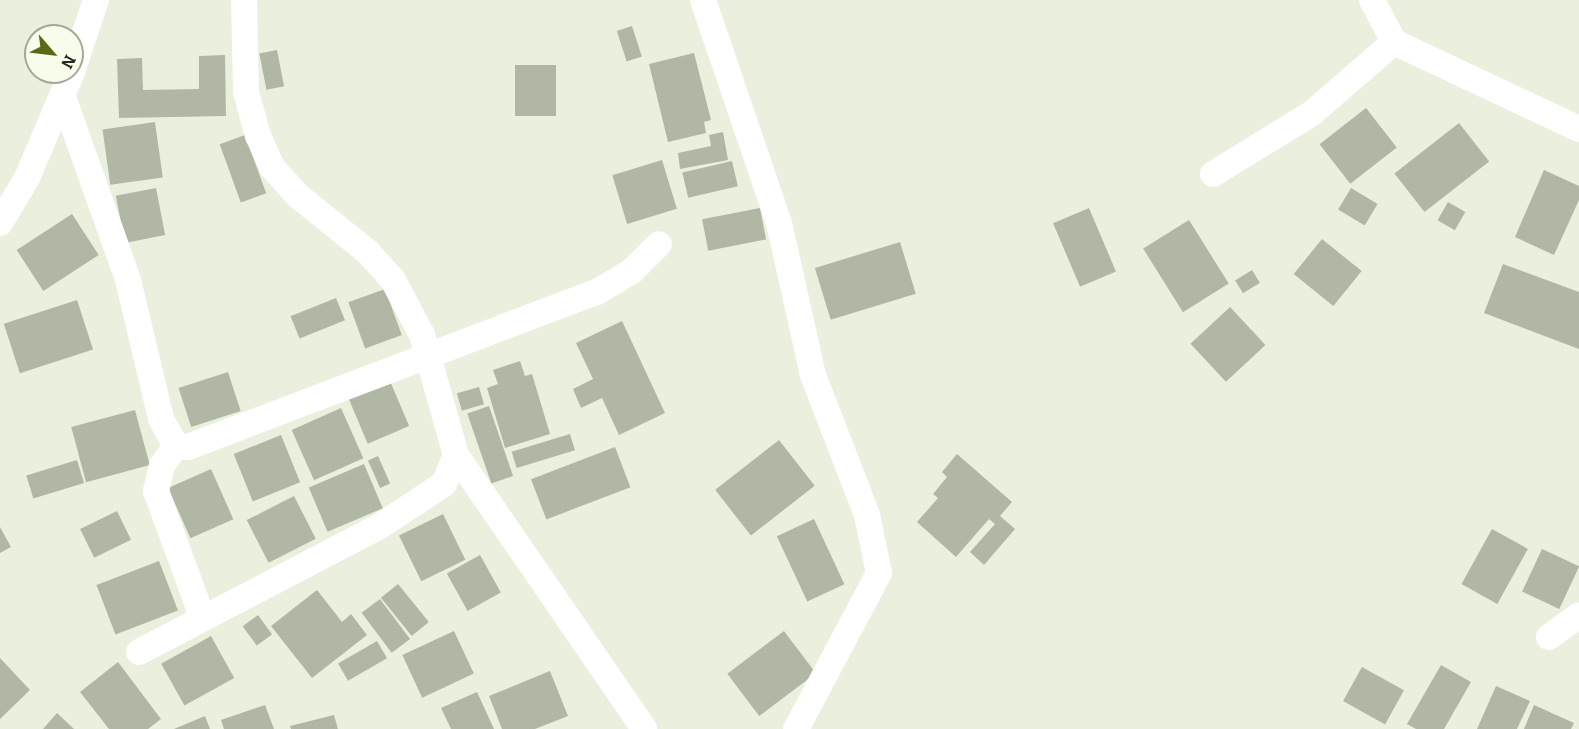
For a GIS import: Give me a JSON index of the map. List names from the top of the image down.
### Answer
{
  "north": "bottom right"
}
